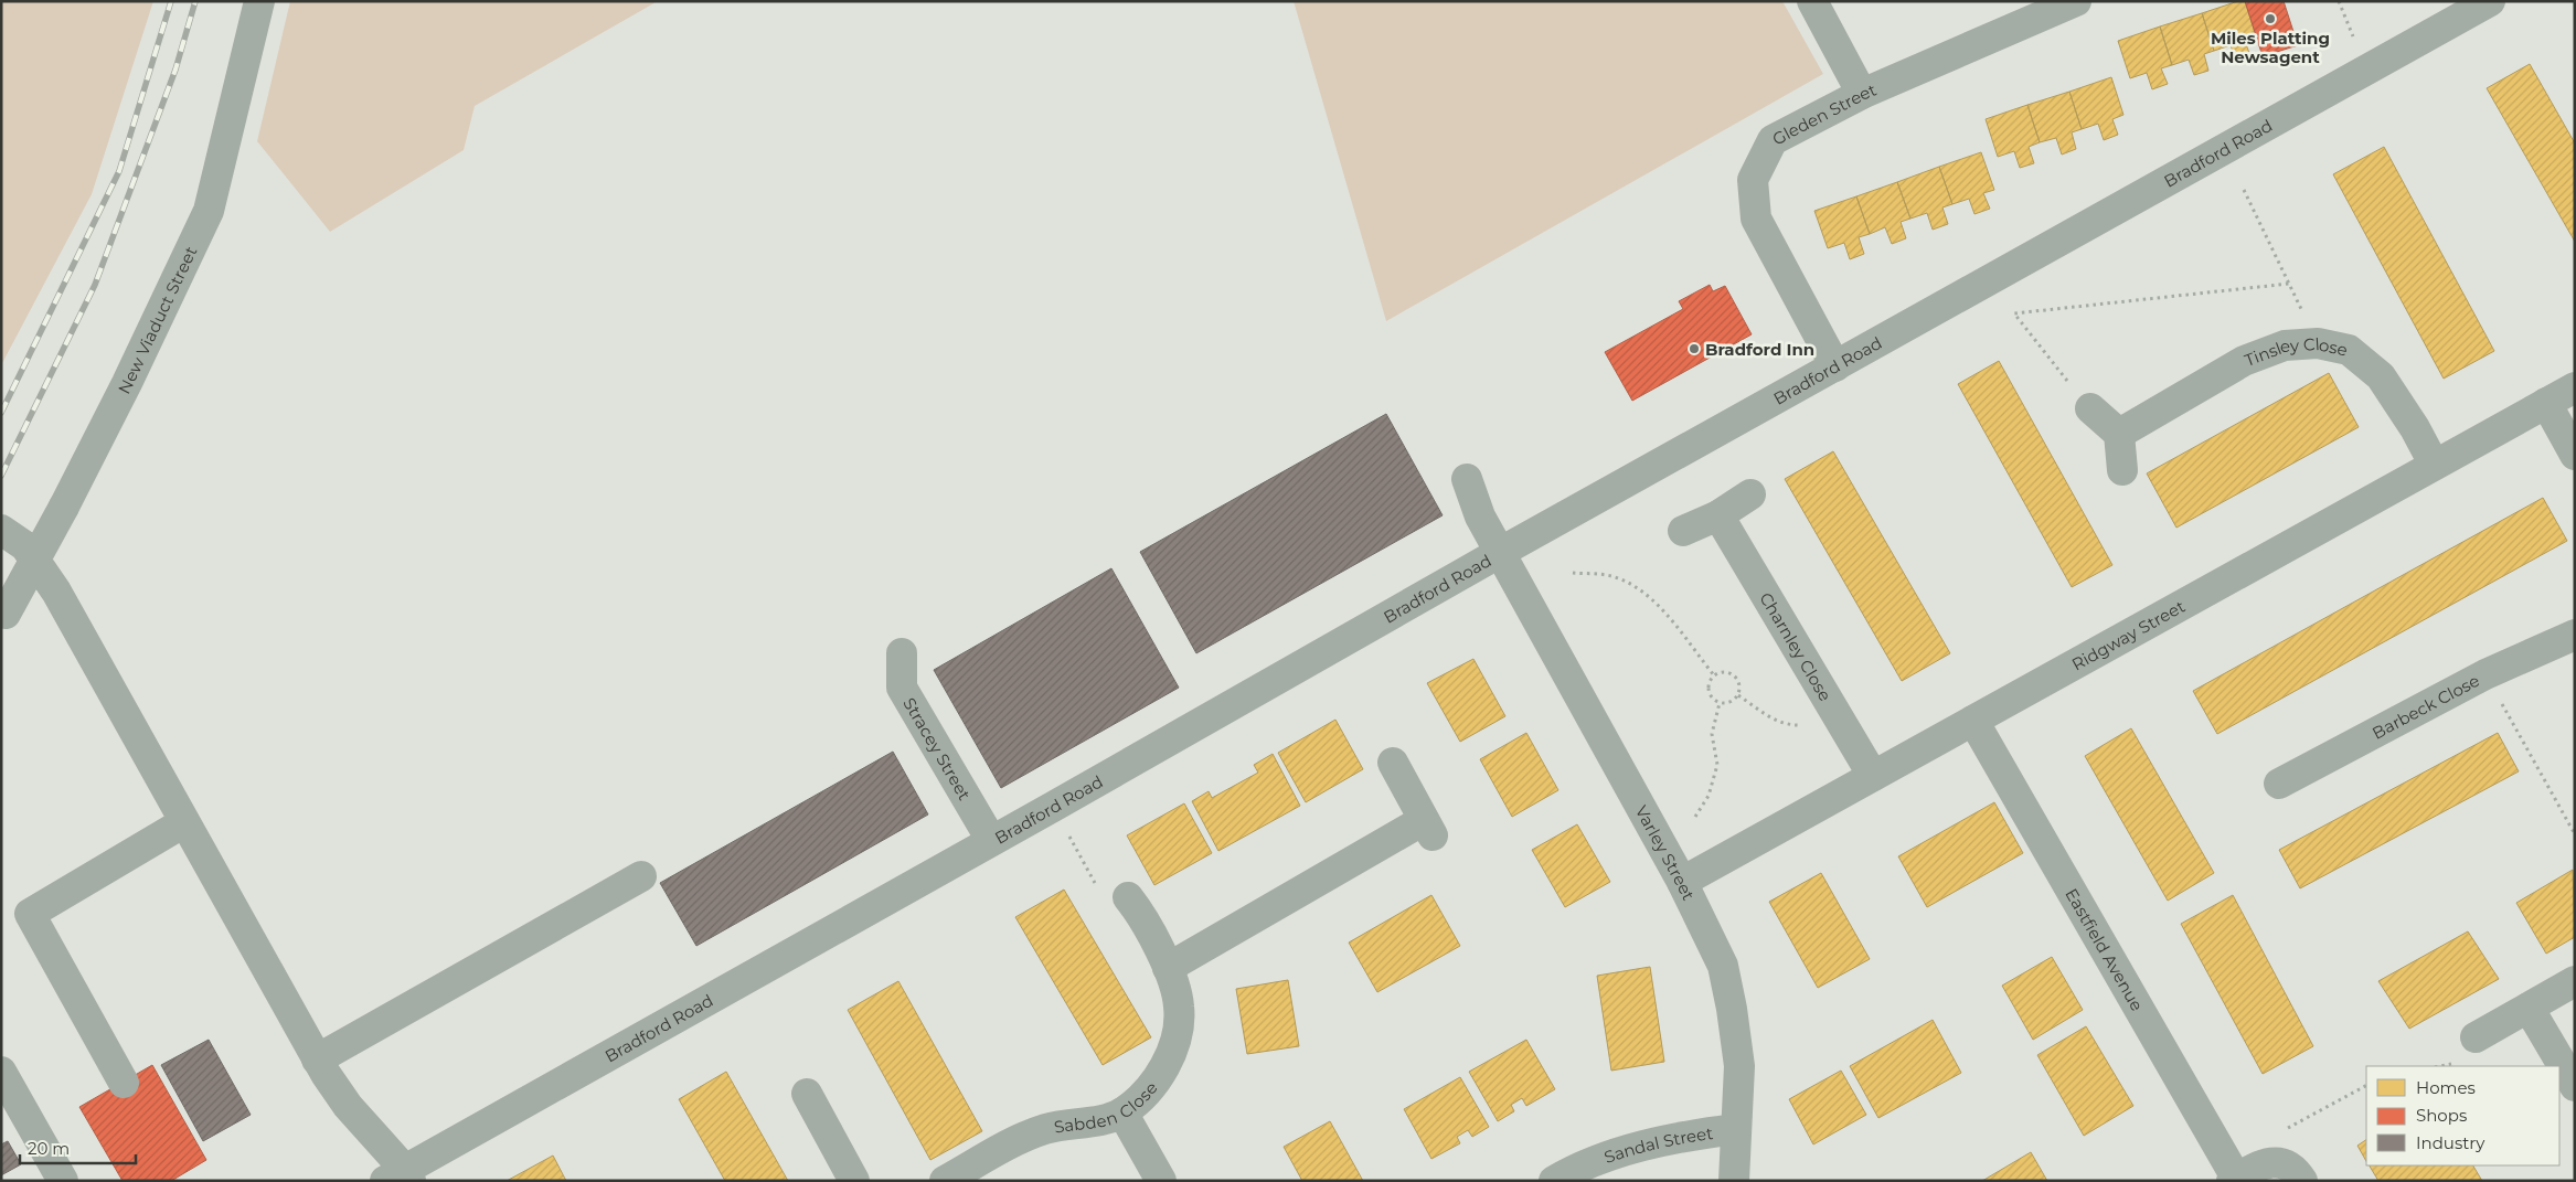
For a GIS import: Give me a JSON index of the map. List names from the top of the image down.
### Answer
{
  "streets": {
    "street": [
      "Gleden Street",
      "Bradford Road",
      "New Viaduct Street",
      "Tinsley Close",
      "Ridgway Street",
      "Charnley Close",
      "Barbeck Close",
      "Stracey Street",
      "Varley Street",
      "Eastfield Avenue",
      "Sabden Close",
      "Sandal Street"
    ]
  },
  "crossings": [
    ["Gleden Street", "Bradford Road"],
    ["Bradford Road", "Stracey Street"],
    ["Bradford Road", "Varley Street"],
    ["Tinsley Close", "Ridgway Street"],
    ["Ridgway Street", "Charnley Close"],
    ["Ridgway Street", "Varley Street"],
    ["Ridgway Street", "Eastfield Avenue"],
    ["Varley Street", "Sandal Street"]
  ],
  "places": ["Miles Platting Newsagent", "Bradford Inn"],
  "legend": ["Homes", "Shops", "Industry"],
  "scale_bar": "20 m"
}
